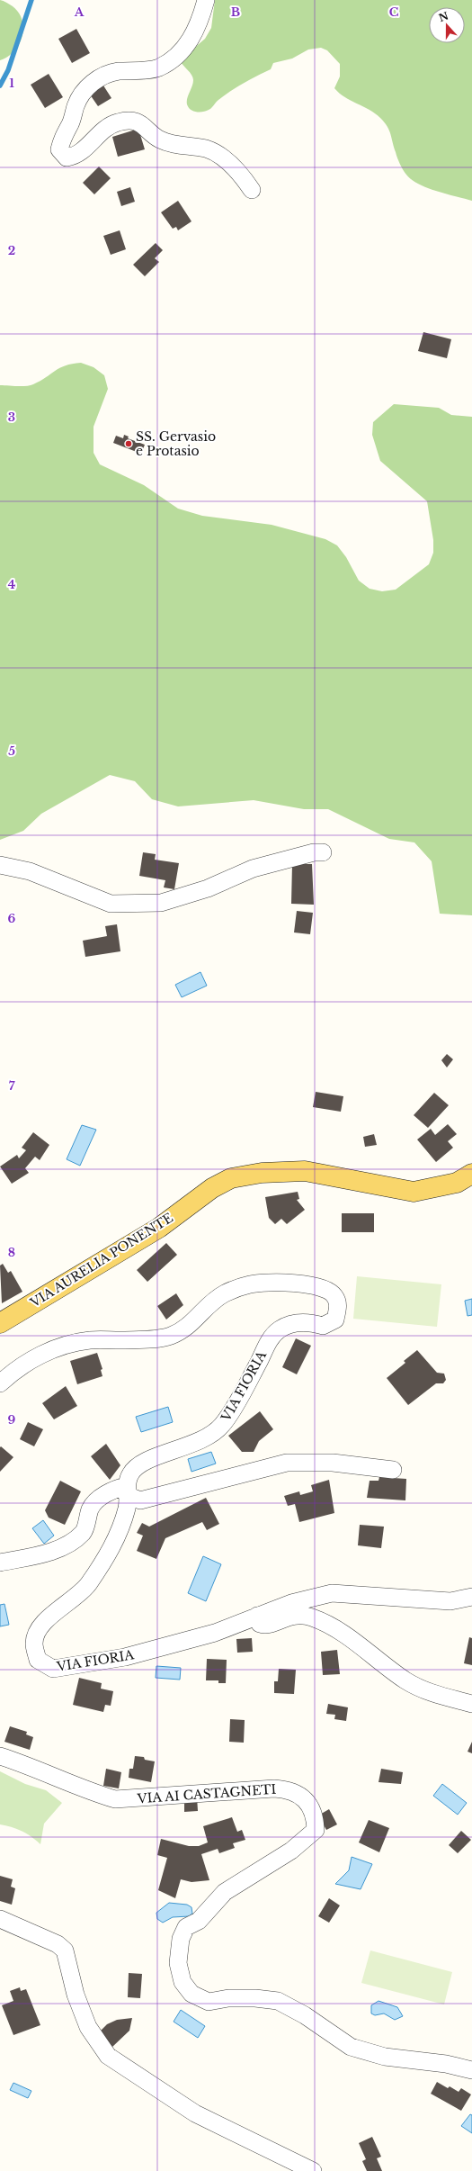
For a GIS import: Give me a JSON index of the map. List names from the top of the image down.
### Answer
{
  "streets": {
    "main road": ["VIA AURELIA PONENTE"],
    "street": ["VIA FIORIA", "VIA AI CASTAGNETI"]
  },
  "places": ["SS. Gervasio e Protasio"],
  "north": "top",
  "grid": {
    "columns": ["A", "B", "C"],
    "rows": [
      "1",
      "2",
      "3",
      "4",
      "5",
      "6",
      "7",
      "8",
      "9"
    ]
  }
}
